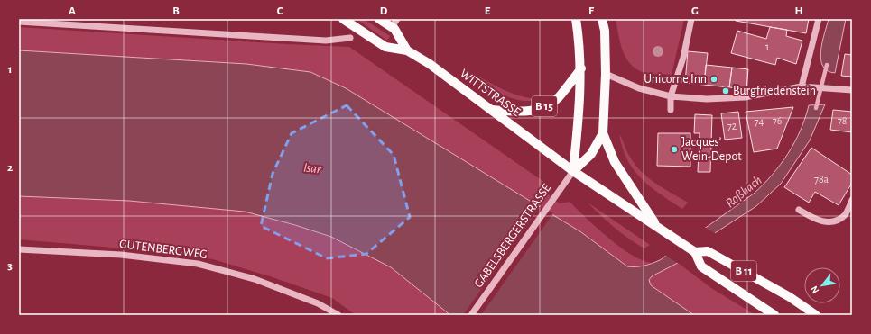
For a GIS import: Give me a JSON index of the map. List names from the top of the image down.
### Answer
{
  "streets": {
    "main road": ["WITTSTRASSE", "B 15", "B 11"],
    "street": ["GABELSBERGERSTRASSE", "GUTENBERGWEG"]
  },
  "crossings": [
    ["WITTSTRASSE", "B 15"],
    ["WITTSTRASSE", "GABELSBERGERSTRASSE"],
    ["WITTSTRASSE", "B 11"],
    ["GABELSBERGERSTRASSE", "B 11"]
  ],
  "water": ["Isar", "Roßbach"],
  "places": ["Unicorne Inn", "Burgfriedenstein", "Jacques’ Wein-Depot"],
  "house_numbers": [
    "1",
    "76",
    "78",
    "74",
    "72",
    "78a"
  ],
  "north": "bottom left",
  "grid": {
    "columns": [
      "A",
      "B",
      "C",
      "D",
      "E",
      "F",
      "G",
      "H"
    ],
    "rows": ["1", "2", "3"]
  }
}
